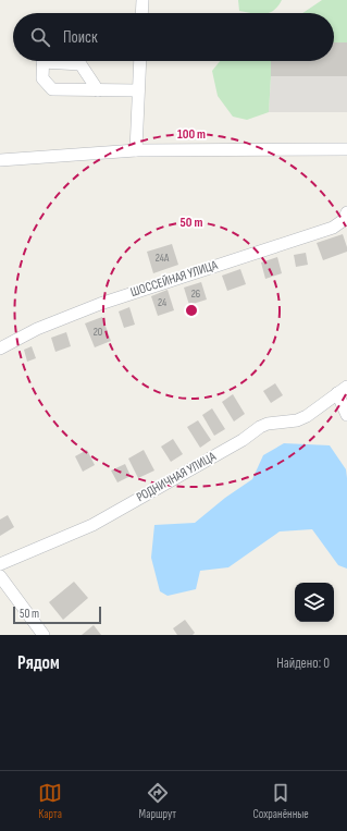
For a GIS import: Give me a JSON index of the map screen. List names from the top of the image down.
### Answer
{
  "streets": {
    "street": ["ШОССЕЙНАЯ УЛИЦА", "РОДНИЧНАЯ УЛИЦА"]
  },
  "house_numbers": [
    "24А",
    "26",
    "24",
    "20"
  ],
  "scale_bar": "50 m",
  "page": {
    "search": "Поиск",
    "scale": "50 m",
    "heading": ["Рядом", "Найдено: 0"],
    "nav": ["Карта", "Маршрут", "Сохранённые"]
  },
  "rings": ["100 m", "50 m"]
}
